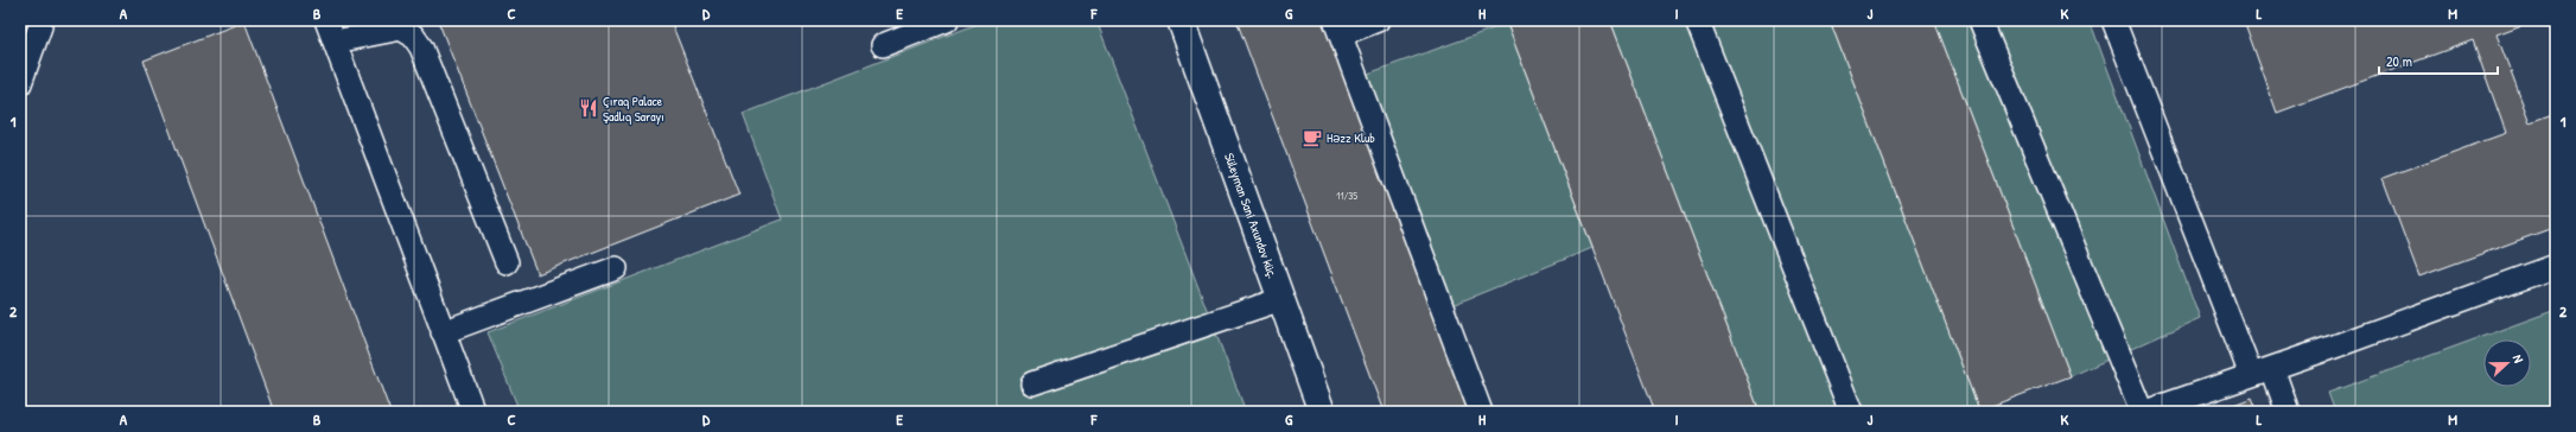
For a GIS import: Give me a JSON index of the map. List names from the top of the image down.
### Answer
{
  "streets": {
    "street": ["Süleyman Sani Axundov küç."]
  },
  "places": {
    "restaurant": ["Çıraq Palace Şadlıq Sarayı"],
    "cafe": ["Həzz Klub"]
  },
  "house_numbers": ["11/35"],
  "scale_bar": "20 m",
  "north": "right",
  "grid": {
    "columns": [
      "A",
      "B",
      "C",
      "D",
      "E",
      "F",
      "G",
      "H",
      "I",
      "J",
      "K",
      "L",
      "M"
    ],
    "rows": ["1", "2"]
  }
}
